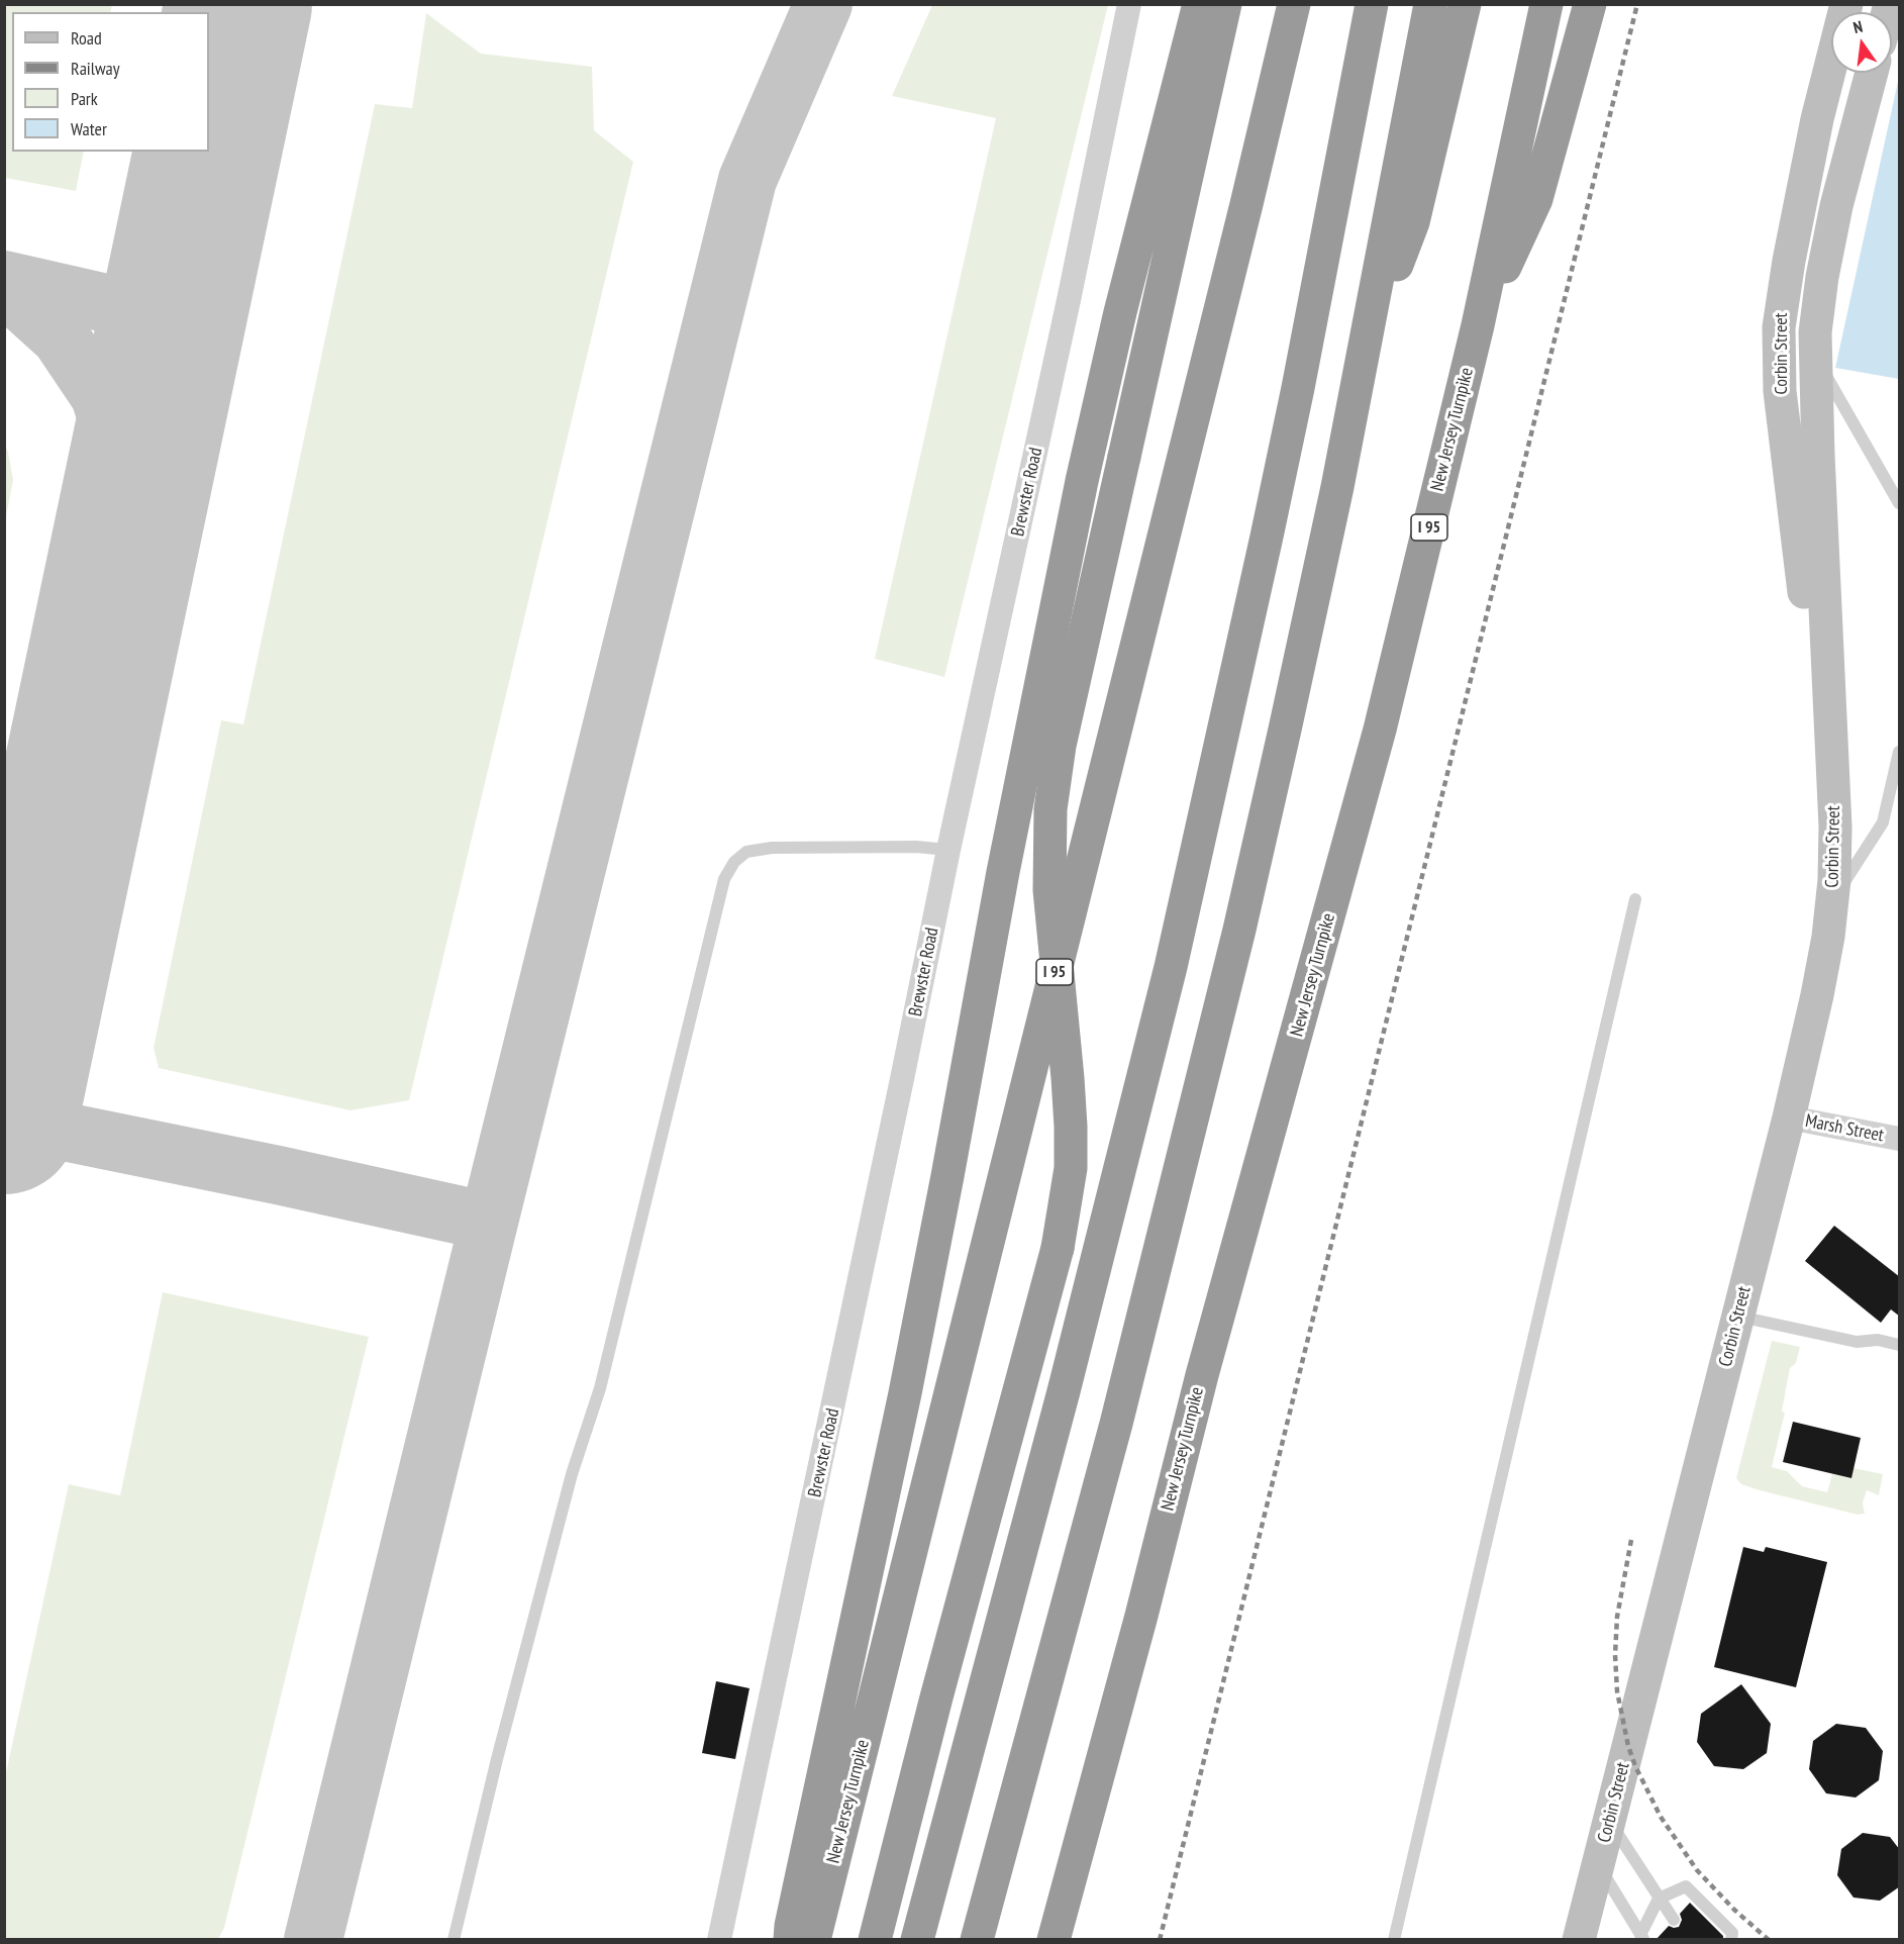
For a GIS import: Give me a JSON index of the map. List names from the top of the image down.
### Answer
{
  "streets": {
    "highway": ["New Jersey Turnpike", "I 95"],
    "main road": ["Corbin Street"],
    "street": ["Brewster Road", "Marsh Street"]
  },
  "crossings": [
    ["Corbin Street", "Marsh Street"]
  ],
  "legend": [
    "Road",
    "Railway",
    "Park",
    "Water"
  ],
  "north": "top"
}
